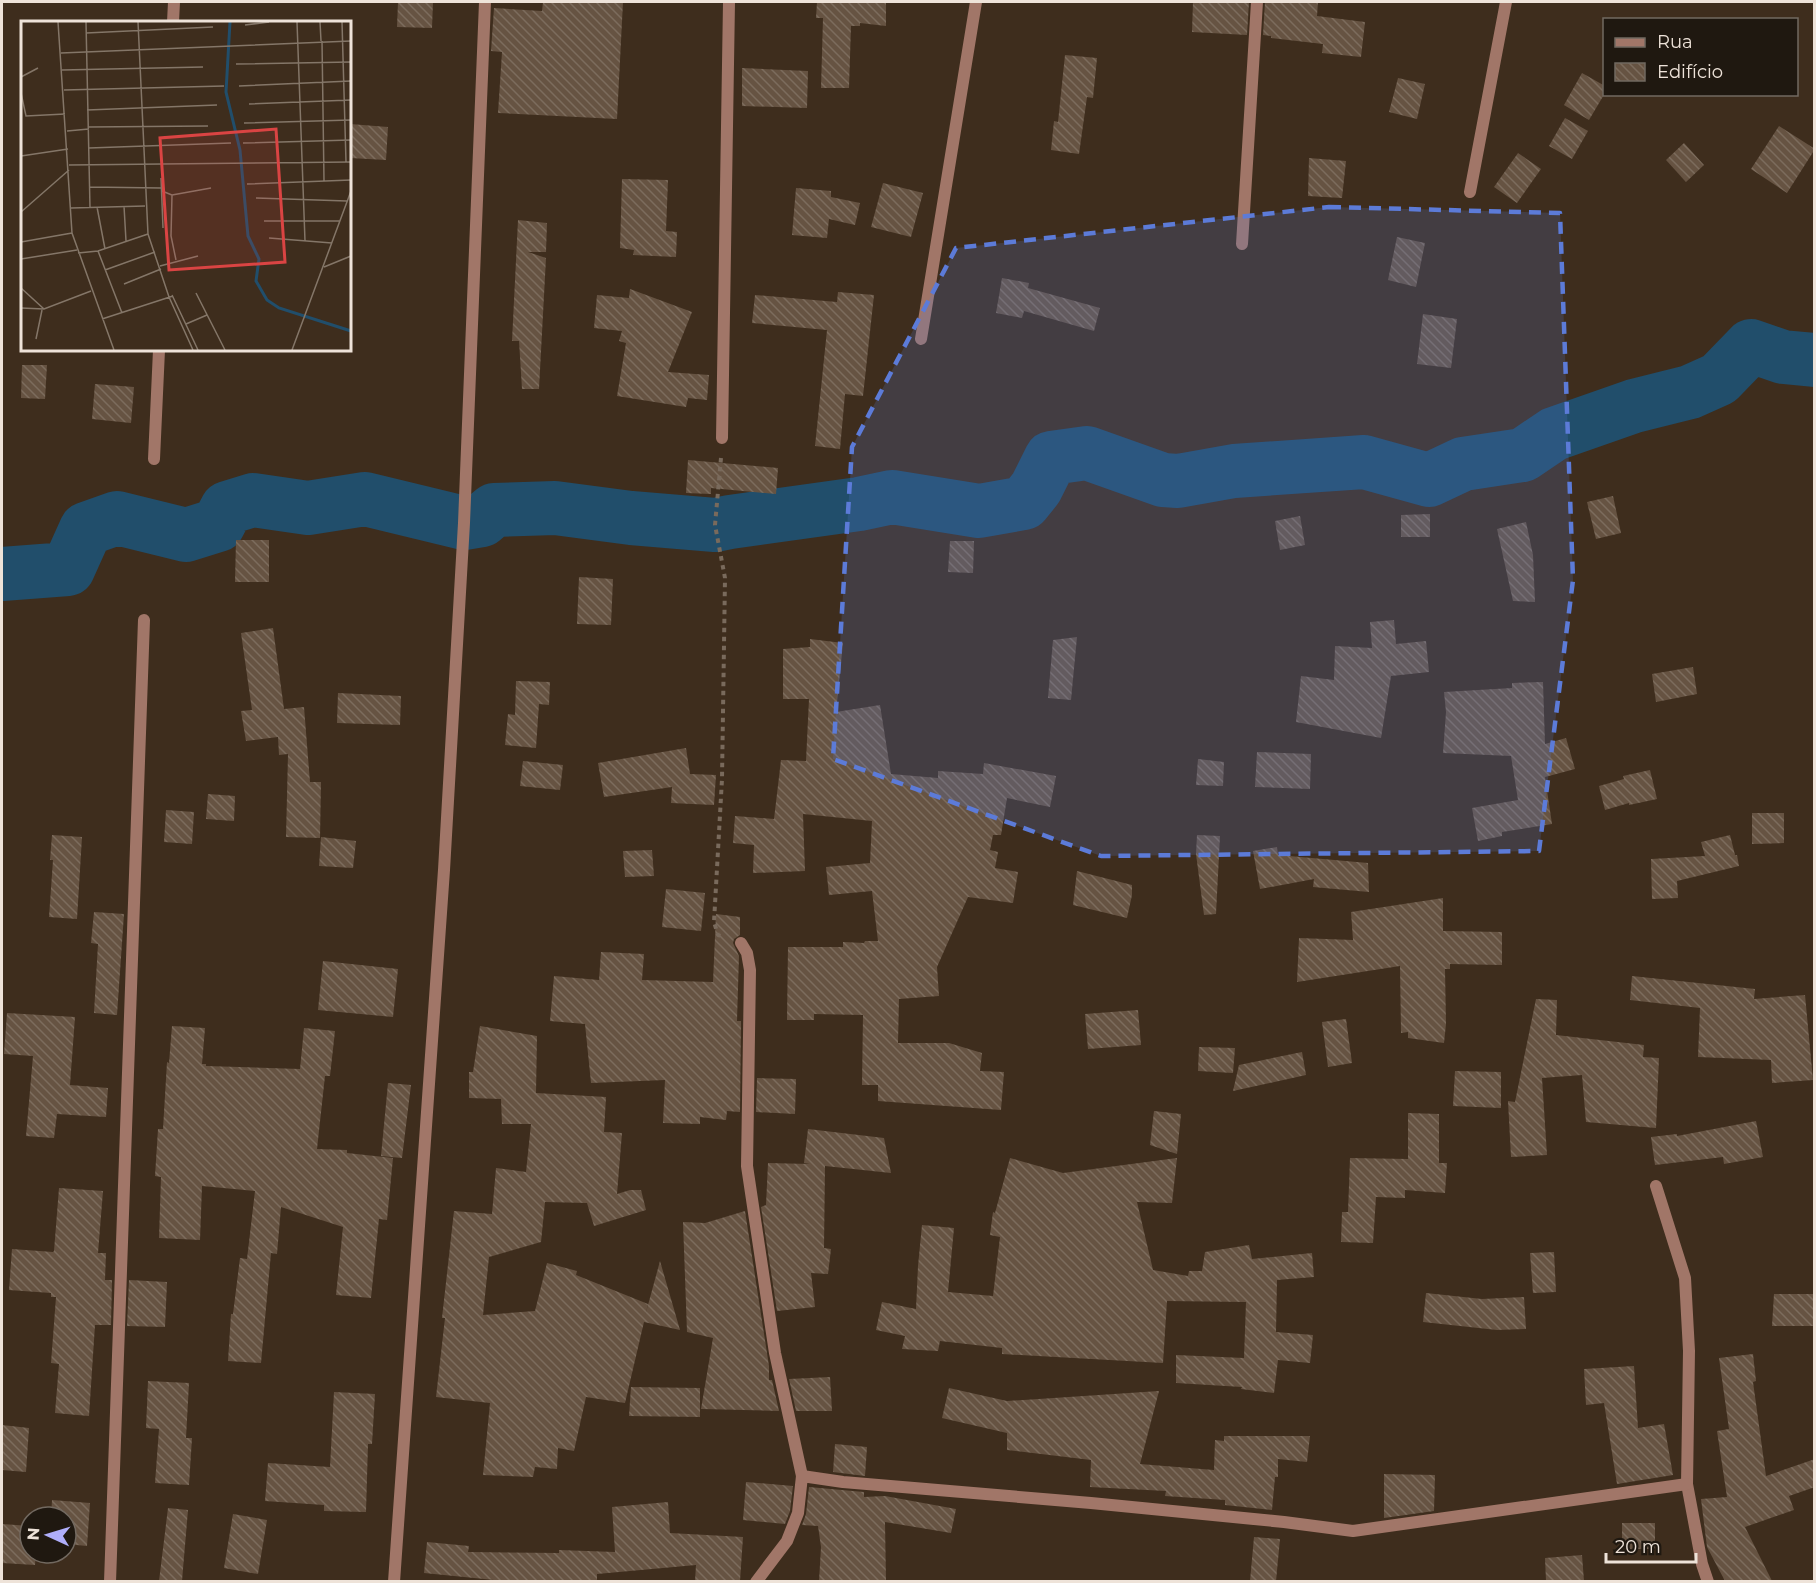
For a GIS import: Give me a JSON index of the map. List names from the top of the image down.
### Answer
{
  "legend": ["Rua", "Edifício"],
  "scale_bar": "20 m",
  "north": "left"
}
